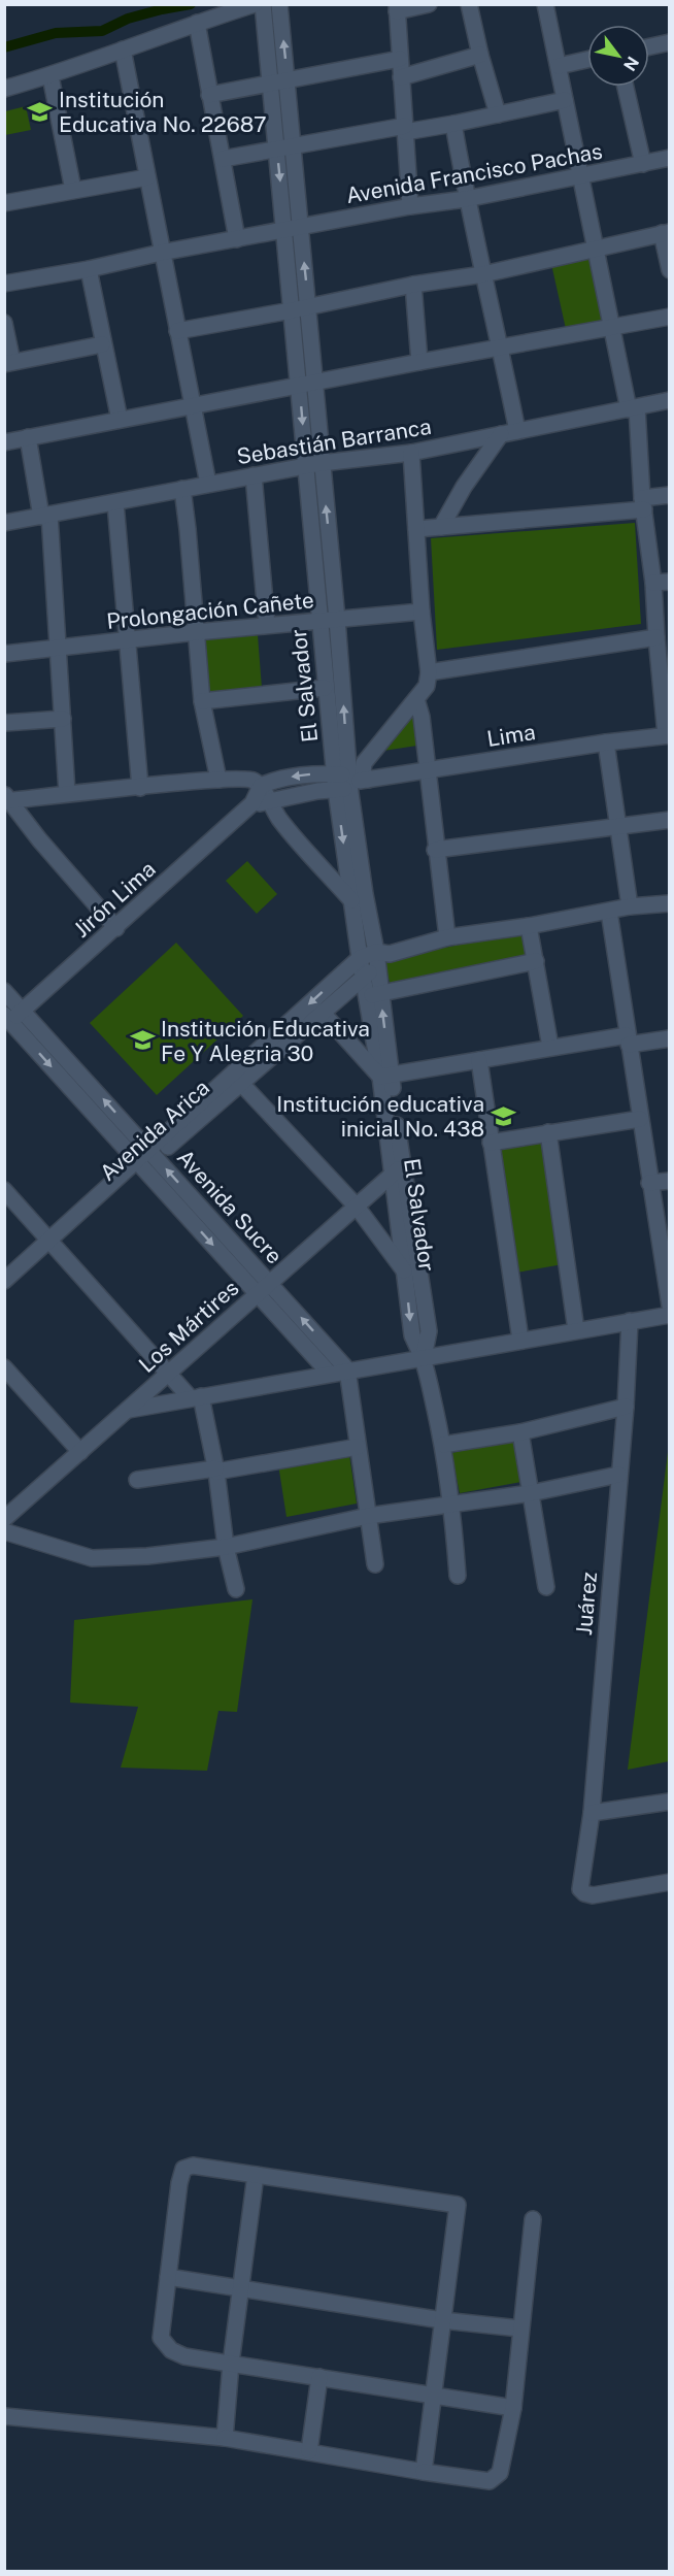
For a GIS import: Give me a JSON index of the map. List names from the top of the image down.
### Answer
{
  "streets": {
    "street": [
      "Avenida Francisco Pachas",
      "Sebastián Barranca",
      "Prolongación Cañete",
      "El Salvador",
      "Lima",
      "Jirón Lima",
      "Avenida Arica",
      "Avenida Sucre",
      "Los Mártires",
      "Juárez"
    ]
  },
  "crossings": [
    ["Avenida Francisco Pachas", "El Salvador"],
    ["Sebastián Barranca", "El Salvador"],
    ["Prolongación Cañete", "El Salvador"],
    ["El Salvador", "Lima"],
    ["El Salvador", "Jirón Lima"],
    ["El Salvador", "Avenida Arica"],
    ["El Salvador", "Los Mártires"],
    ["Lima", "Jirón Lima"],
    ["Jirón Lima", "Avenida Sucre"],
    ["Avenida Arica", "Avenida Sucre"],
    ["Avenida Sucre", "Los Mártires"]
  ],
  "places": {
    "school or university": ["Institución Educativa No. 22687", "Institución Educativa Fe Y Alegria 30", "Institución educativa inicial No. 438"]
  },
  "north": "bottom right"
}
